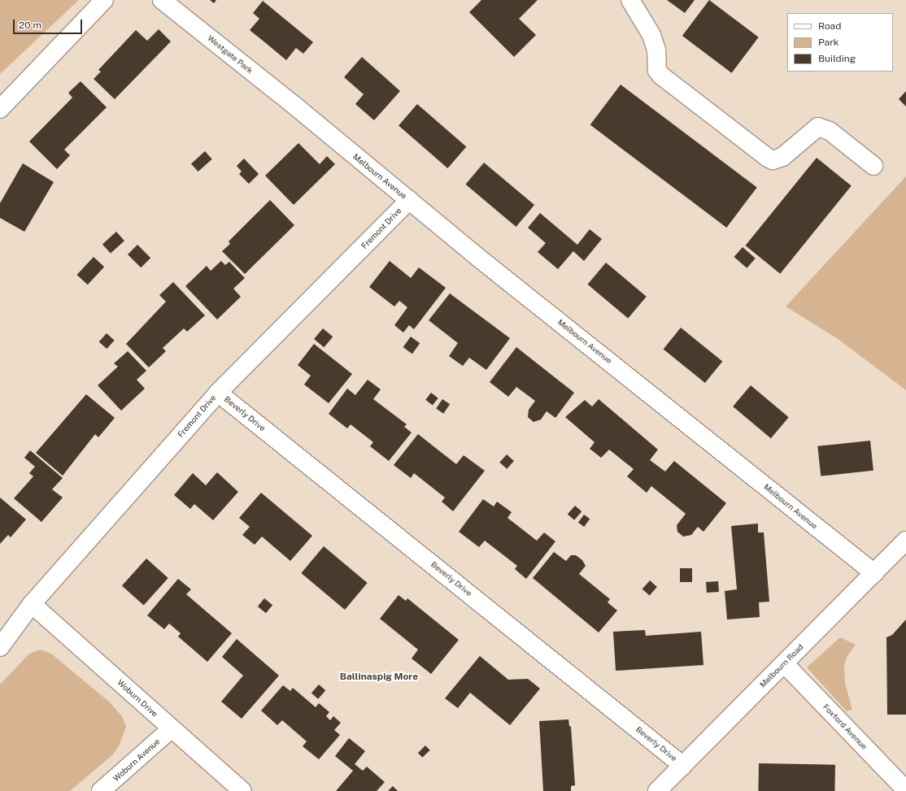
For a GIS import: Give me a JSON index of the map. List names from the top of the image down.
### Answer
{
  "streets": {
    "street": [
      "Westgate Park",
      "Melbourn Avenue",
      "Fremont Drive",
      "Beverly Drive",
      "Melbourn Road",
      "Woburn Drive",
      "Foxford Avenue",
      "Woburn Avenue"
    ]
  },
  "crossings": [
    ["Westgate Park", "Melbourn Avenue"],
    ["Melbourn Avenue", "Fremont Drive"],
    ["Melbourn Avenue", "Melbourn Road"],
    ["Fremont Drive", "Beverly Drive"],
    ["Fremont Drive", "Woburn Drive"],
    ["Beverly Drive", "Melbourn Road"],
    ["Melbourn Road", "Foxford Avenue"],
    ["Woburn Drive", "Woburn Avenue"]
  ],
  "districts": ["Ballinaspig More"],
  "legend": ["Road", "Park", "Building"],
  "scale_bar": "20 m"
}
